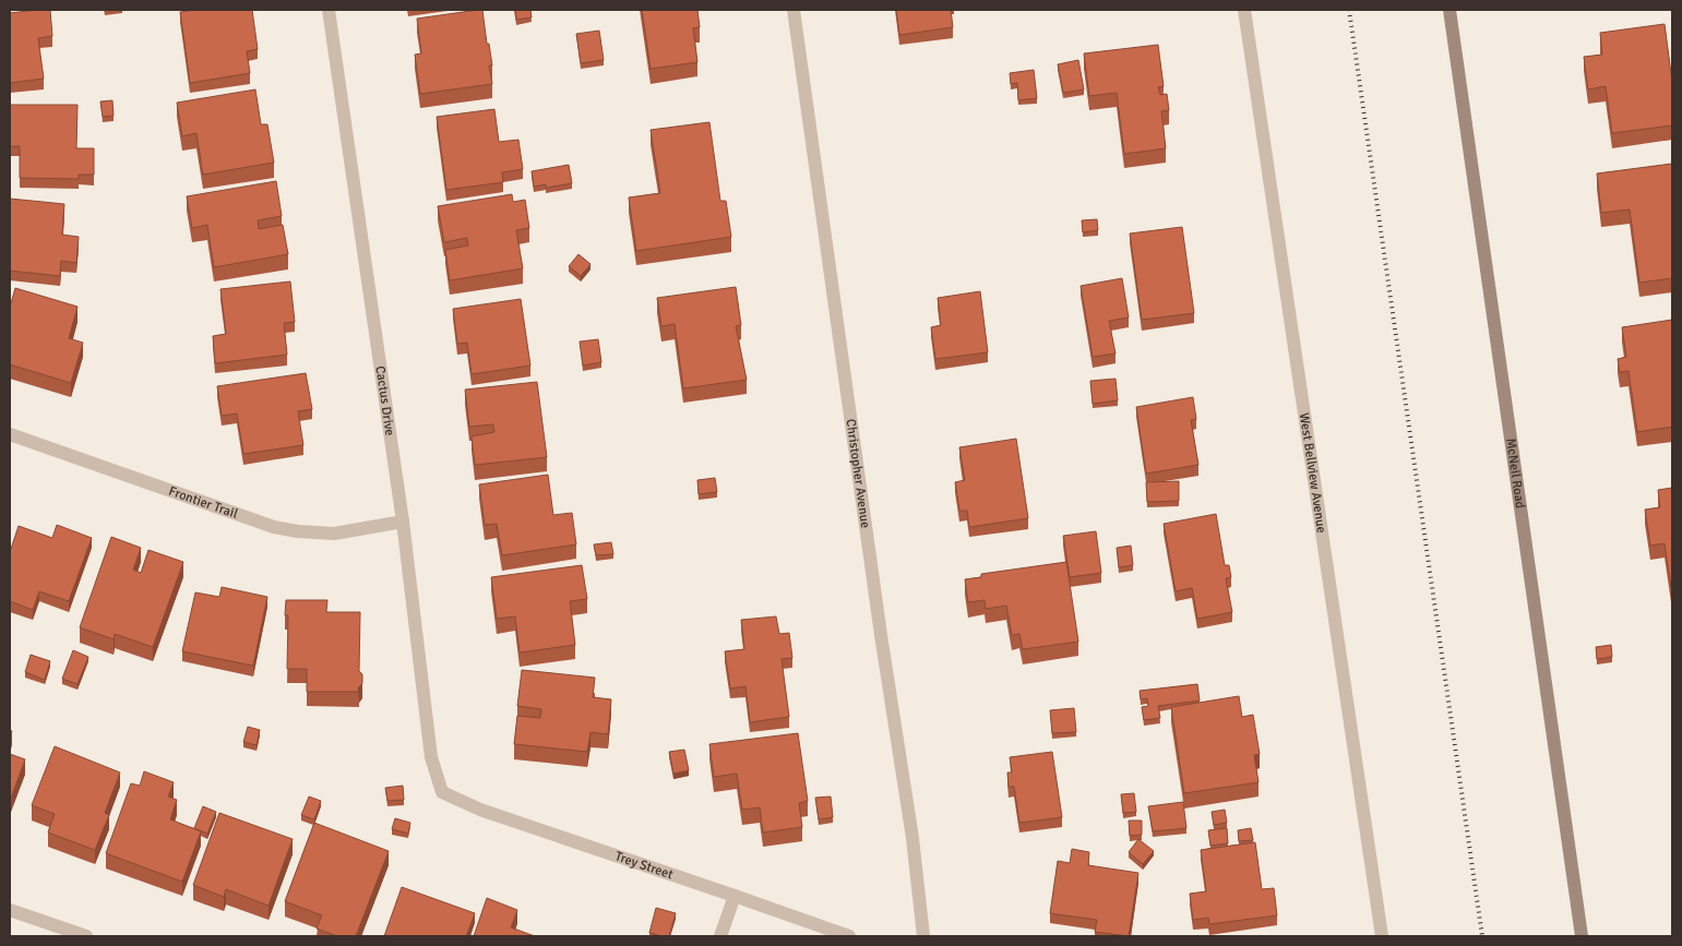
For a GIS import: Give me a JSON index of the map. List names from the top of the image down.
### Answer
{
  "streets": {
    "main road": ["McNeil Road"],
    "street": [
      "Cactus Drive",
      "Christopher Avenue",
      "West Bellview Avenue",
      "Frontier Trail",
      "Trey Street"
    ]
  },
  "crossings": [
    ["Cactus Drive", "Frontier Trail"],
    ["Cactus Drive", "Trey Street"]
  ]
}
